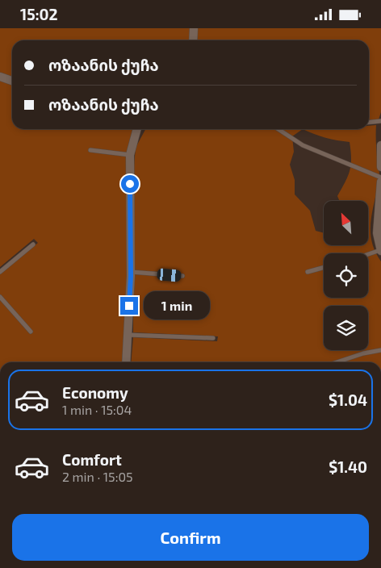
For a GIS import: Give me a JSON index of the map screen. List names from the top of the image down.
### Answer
{
  "north": "top left",
  "page": {
    "status": "15:02",
    "banner": ["ოზაანის ქუჩა", "ოზაანის ქუჩა"],
    "bubble": "1 min",
    "list": [
      {
        "name": "Economy",
        "note": "1 min · 15:04",
        "value": "$1.04"
      },
      {
        "name": "Comfort",
        "note": "2 min · 15:05",
        "value": "$1.40"
      }
    ],
    "buttons": "Confirm"
  }
}
